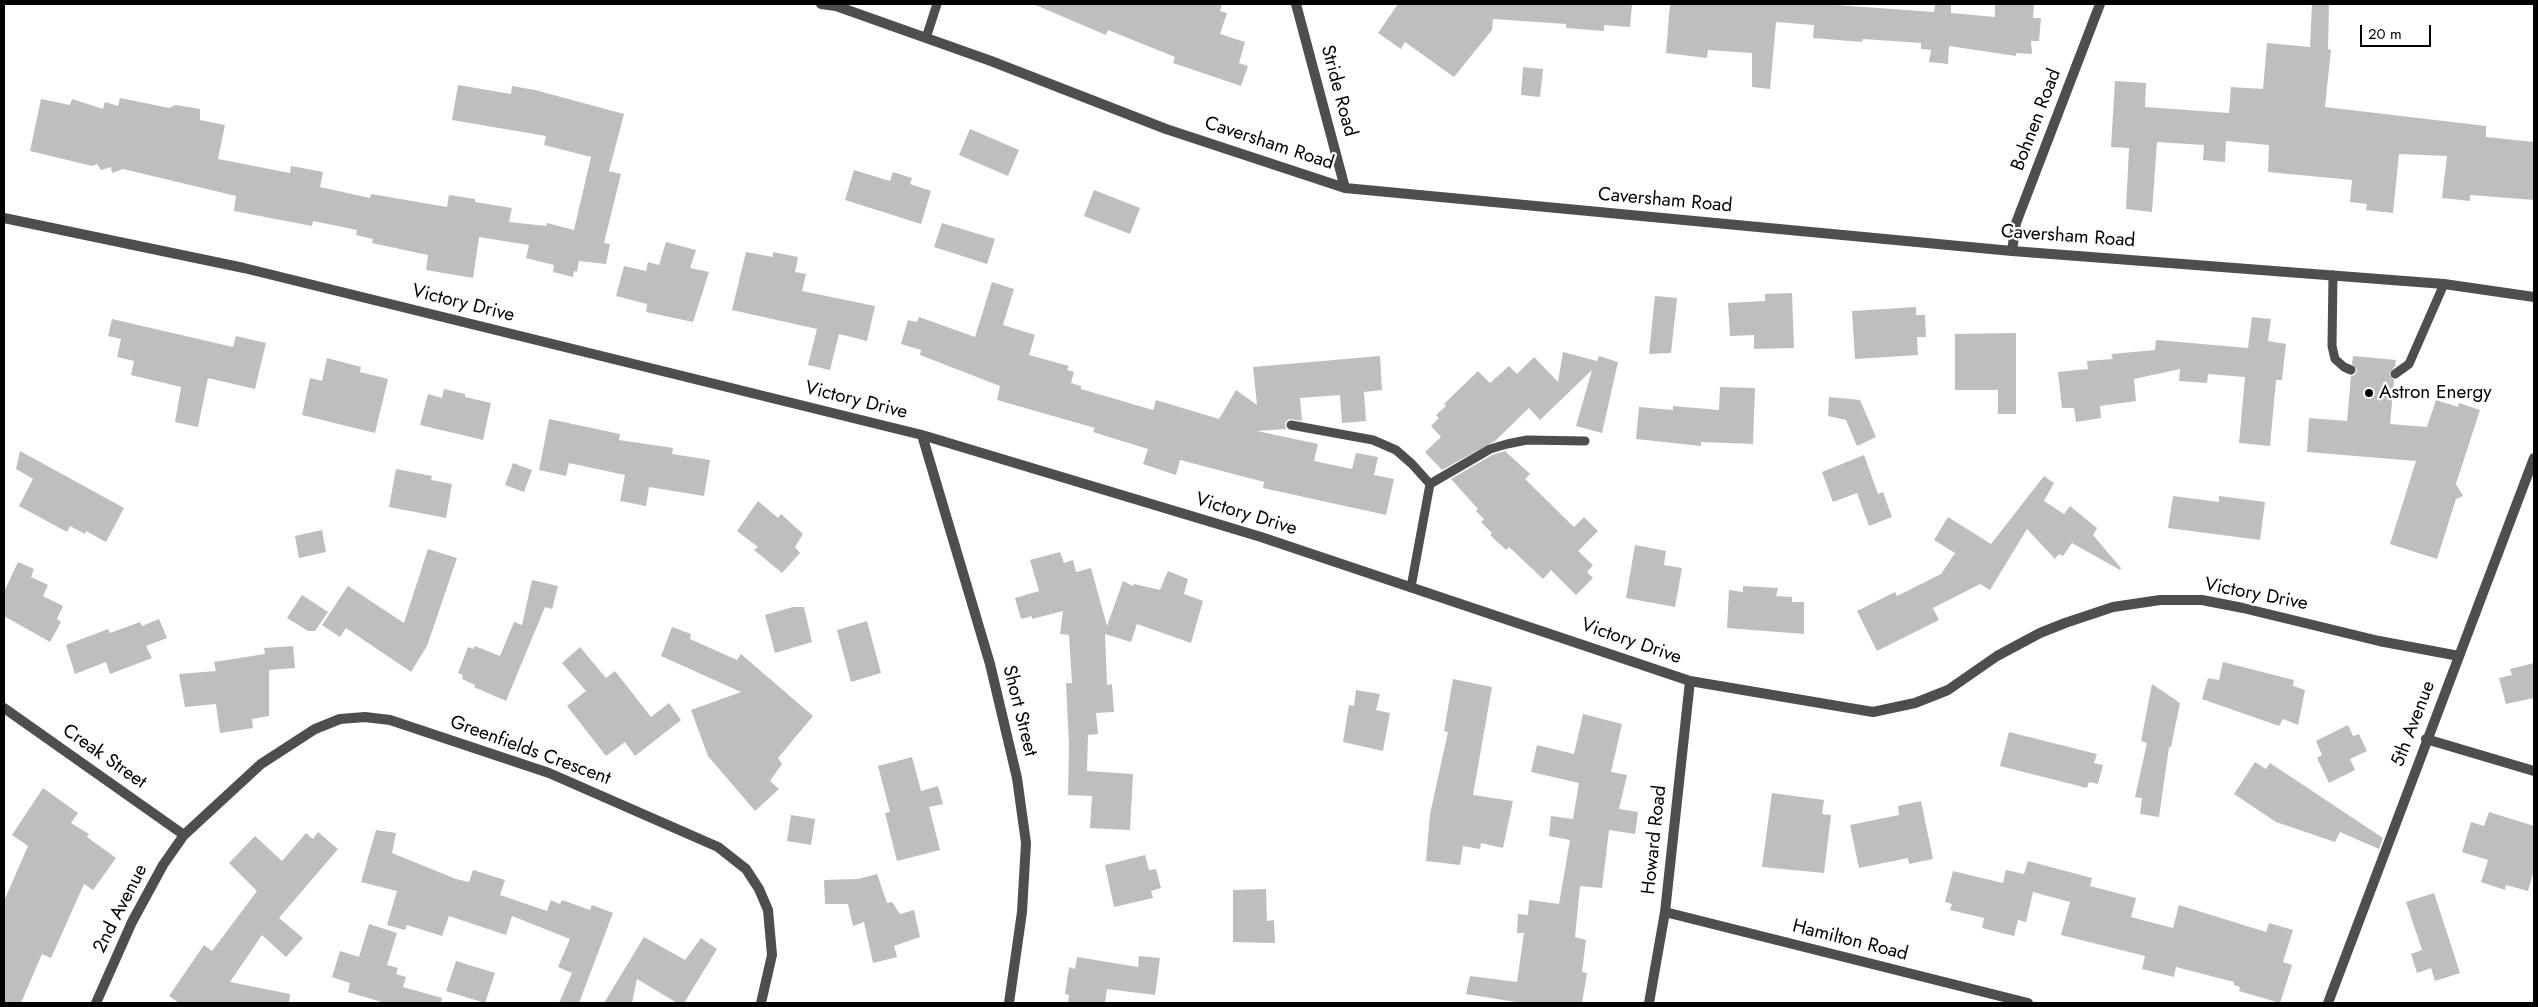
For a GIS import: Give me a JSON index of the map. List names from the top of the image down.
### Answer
{
  "streets": {
    "street": [
      "Stride Road",
      "Bohnen Road",
      "Caversham Road",
      "Victory Drive",
      "Short Street",
      "5th Avenue",
      "Greenfields Crescent",
      "Creak Street",
      "Howard Road",
      "2nd Avenue",
      "Hamilton Road"
    ]
  },
  "crossings": [
    ["Stride Road", "Caversham Road"],
    ["Bohnen Road", "Caversham Road"],
    ["Victory Drive", "Short Street"],
    ["Victory Drive", "5th Avenue"],
    ["Victory Drive", "Howard Road"],
    ["Greenfields Crescent", "Creak Street"],
    ["Greenfields Crescent", "2nd Avenue"],
    ["Creak Street", "2nd Avenue"],
    ["Howard Road", "Hamilton Road"]
  ],
  "places": ["Astron Energy"],
  "scale_bar": "20 m"
}
